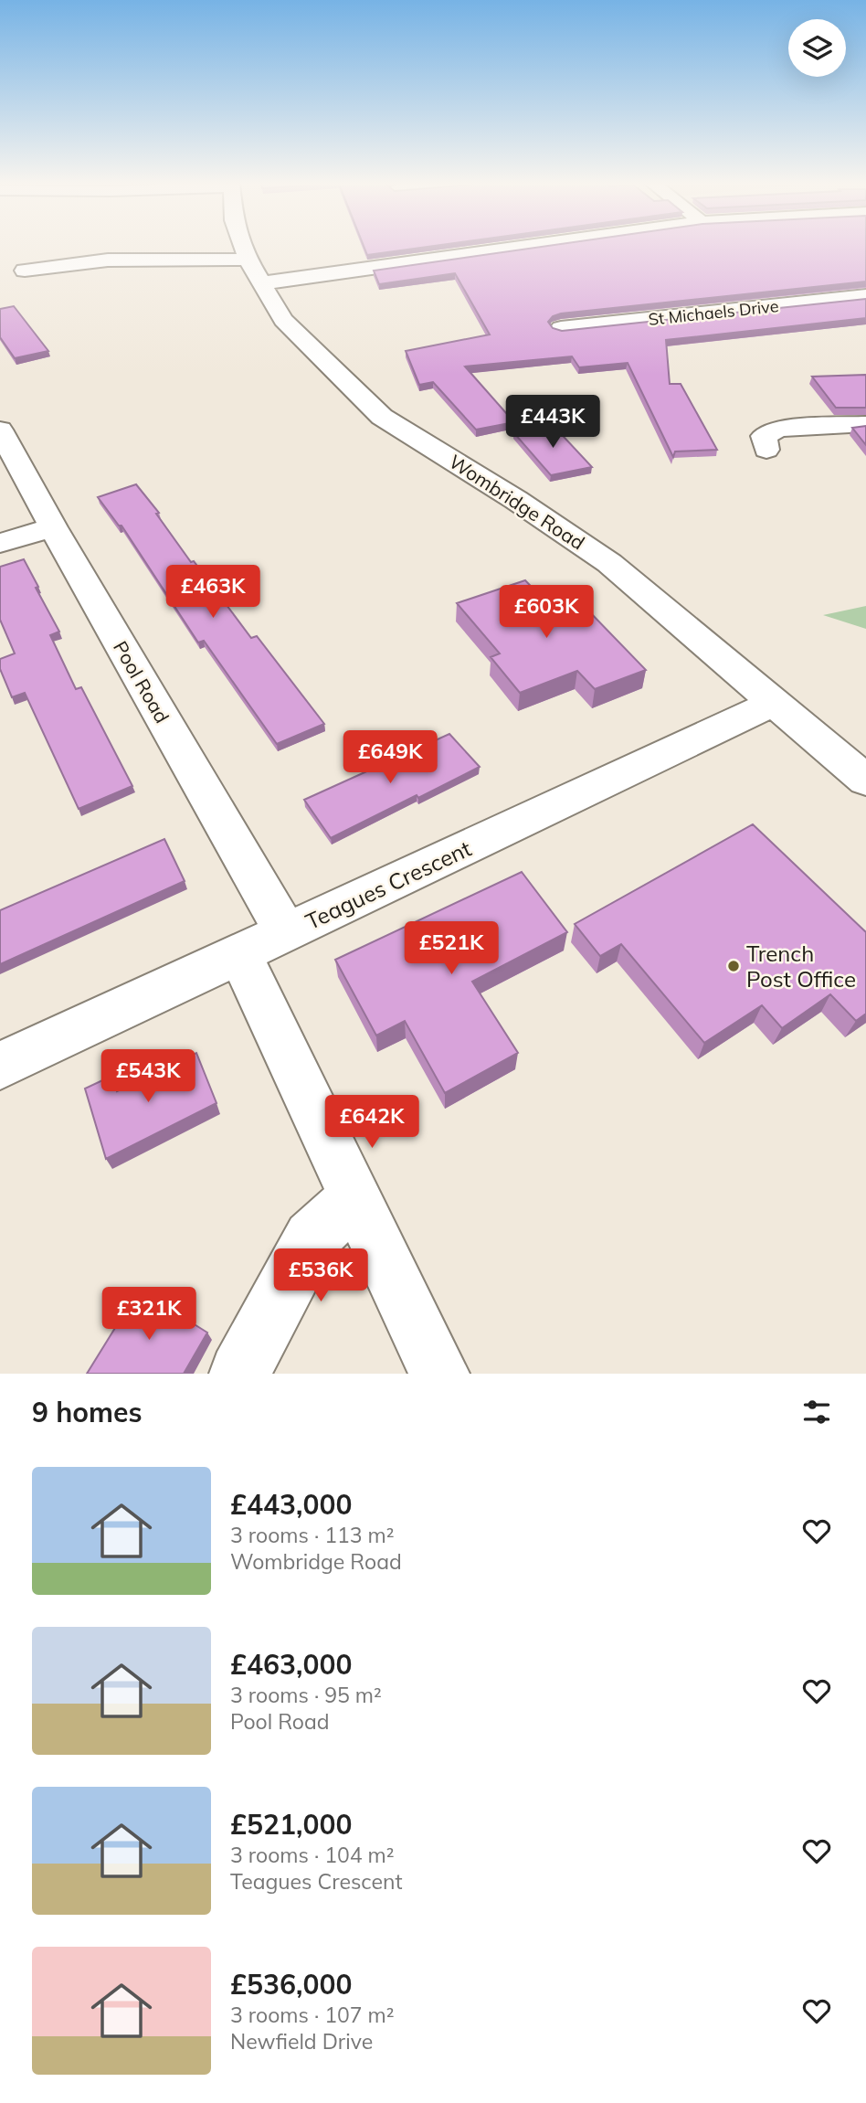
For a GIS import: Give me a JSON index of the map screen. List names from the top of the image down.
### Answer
{
  "streets": {
    "street": [
      "St Michaels Drive",
      "Wombridge Road",
      "Pool Road",
      "Teagues Crescent"
    ]
  },
  "crossings": [
    ["Wombridge Road", "Teagues Crescent"],
    ["Pool Road", "Teagues Crescent"]
  ],
  "places": ["Trench Post Office"],
  "page": {
    "price": [
      "£443K",
      "£463K",
      "£603K",
      "£649K",
      "£521K",
      "£543K",
      "£642K",
      "£536K",
      "£321K"
    ],
    "heading": "9 homes",
    "list": [
      {
        "name": "£443,000",
        "note": "3 rooms · 113 m² · Wombridge Road"
      },
      {
        "name": "£463,000",
        "note": "3 rooms · 95 m² · Pool Road"
      },
      {
        "name": "£521,000",
        "note": "3 rooms · 104 m² · Teagues Crescent"
      },
      {
        "name": "£536,000",
        "note": "3 rooms · 107 m² · Newfield Drive"
      }
    ]
  }
}
